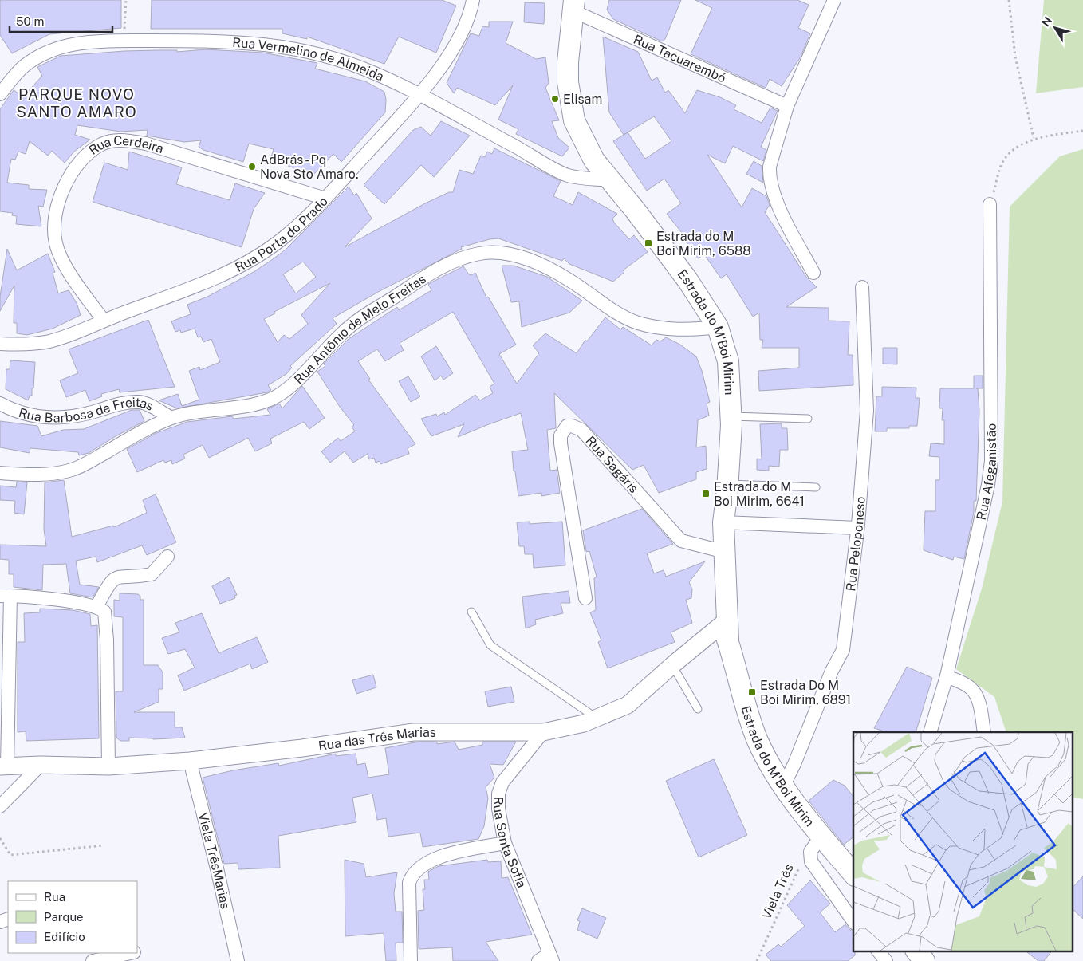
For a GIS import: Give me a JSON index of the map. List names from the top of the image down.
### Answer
{
  "streets": {
    "main road": ["Estrada do M'Boi Mirim"],
    "street": [
      "Rua Tacuarembó",
      "Rua Vermelino de Almeida",
      "Rua Cerdeira",
      "Rua Porta do Prado",
      "Rua Antônio de Melo Freitas",
      "Rua Barbosa de Freitas",
      "Rua Sagáris",
      "Rua Afeganistão",
      "Rua Peloponeso",
      "Rua das Três Marias",
      "Rua Santa Sofia",
      "Viela TrêsMarias"
    ],
    "path": ["Viela Três"]
  },
  "crossings": [
    ["Rua Tacuarembó", "Estrada do M'Boi Mirim"],
    ["Rua Vermelino de Almeida", "Rua Porta do Prado"],
    ["Rua Vermelino de Almeida", "Estrada do M'Boi Mirim"],
    ["Rua Cerdeira", "Rua Porta do Prado"],
    ["Rua Antônio de Melo Freitas", "Estrada do M'Boi Mirim"],
    ["Rua Antônio de Melo Freitas", "Rua Barbosa de Freitas"],
    ["Estrada do M'Boi Mirim", "Rua Sagáris"],
    ["Estrada do M'Boi Mirim", "Rua Peloponeso"],
    ["Estrada do M'Boi Mirim", "Rua das Três Marias"],
    ["Rua das Três Marias", "Rua Santa Sofia"],
    ["Rua das Três Marias", "Viela TrêsMarias"]
  ],
  "districts": ["PARQUE NOVO SANTO AMARO"],
  "places": {
    "other": ["Elisam", "AdBrás - Pq Nova Sto Amaro."],
    "transit": ["Estrada do M Boi Mirim, 6588", "Estrada do M Boi Mirim, 6641", "Estrada Do M Boi Mirim, 6891"]
  },
  "legend": ["Rua", "Parque", "Edifício"],
  "scale_bar": "50 m",
  "north": "top left"
}
